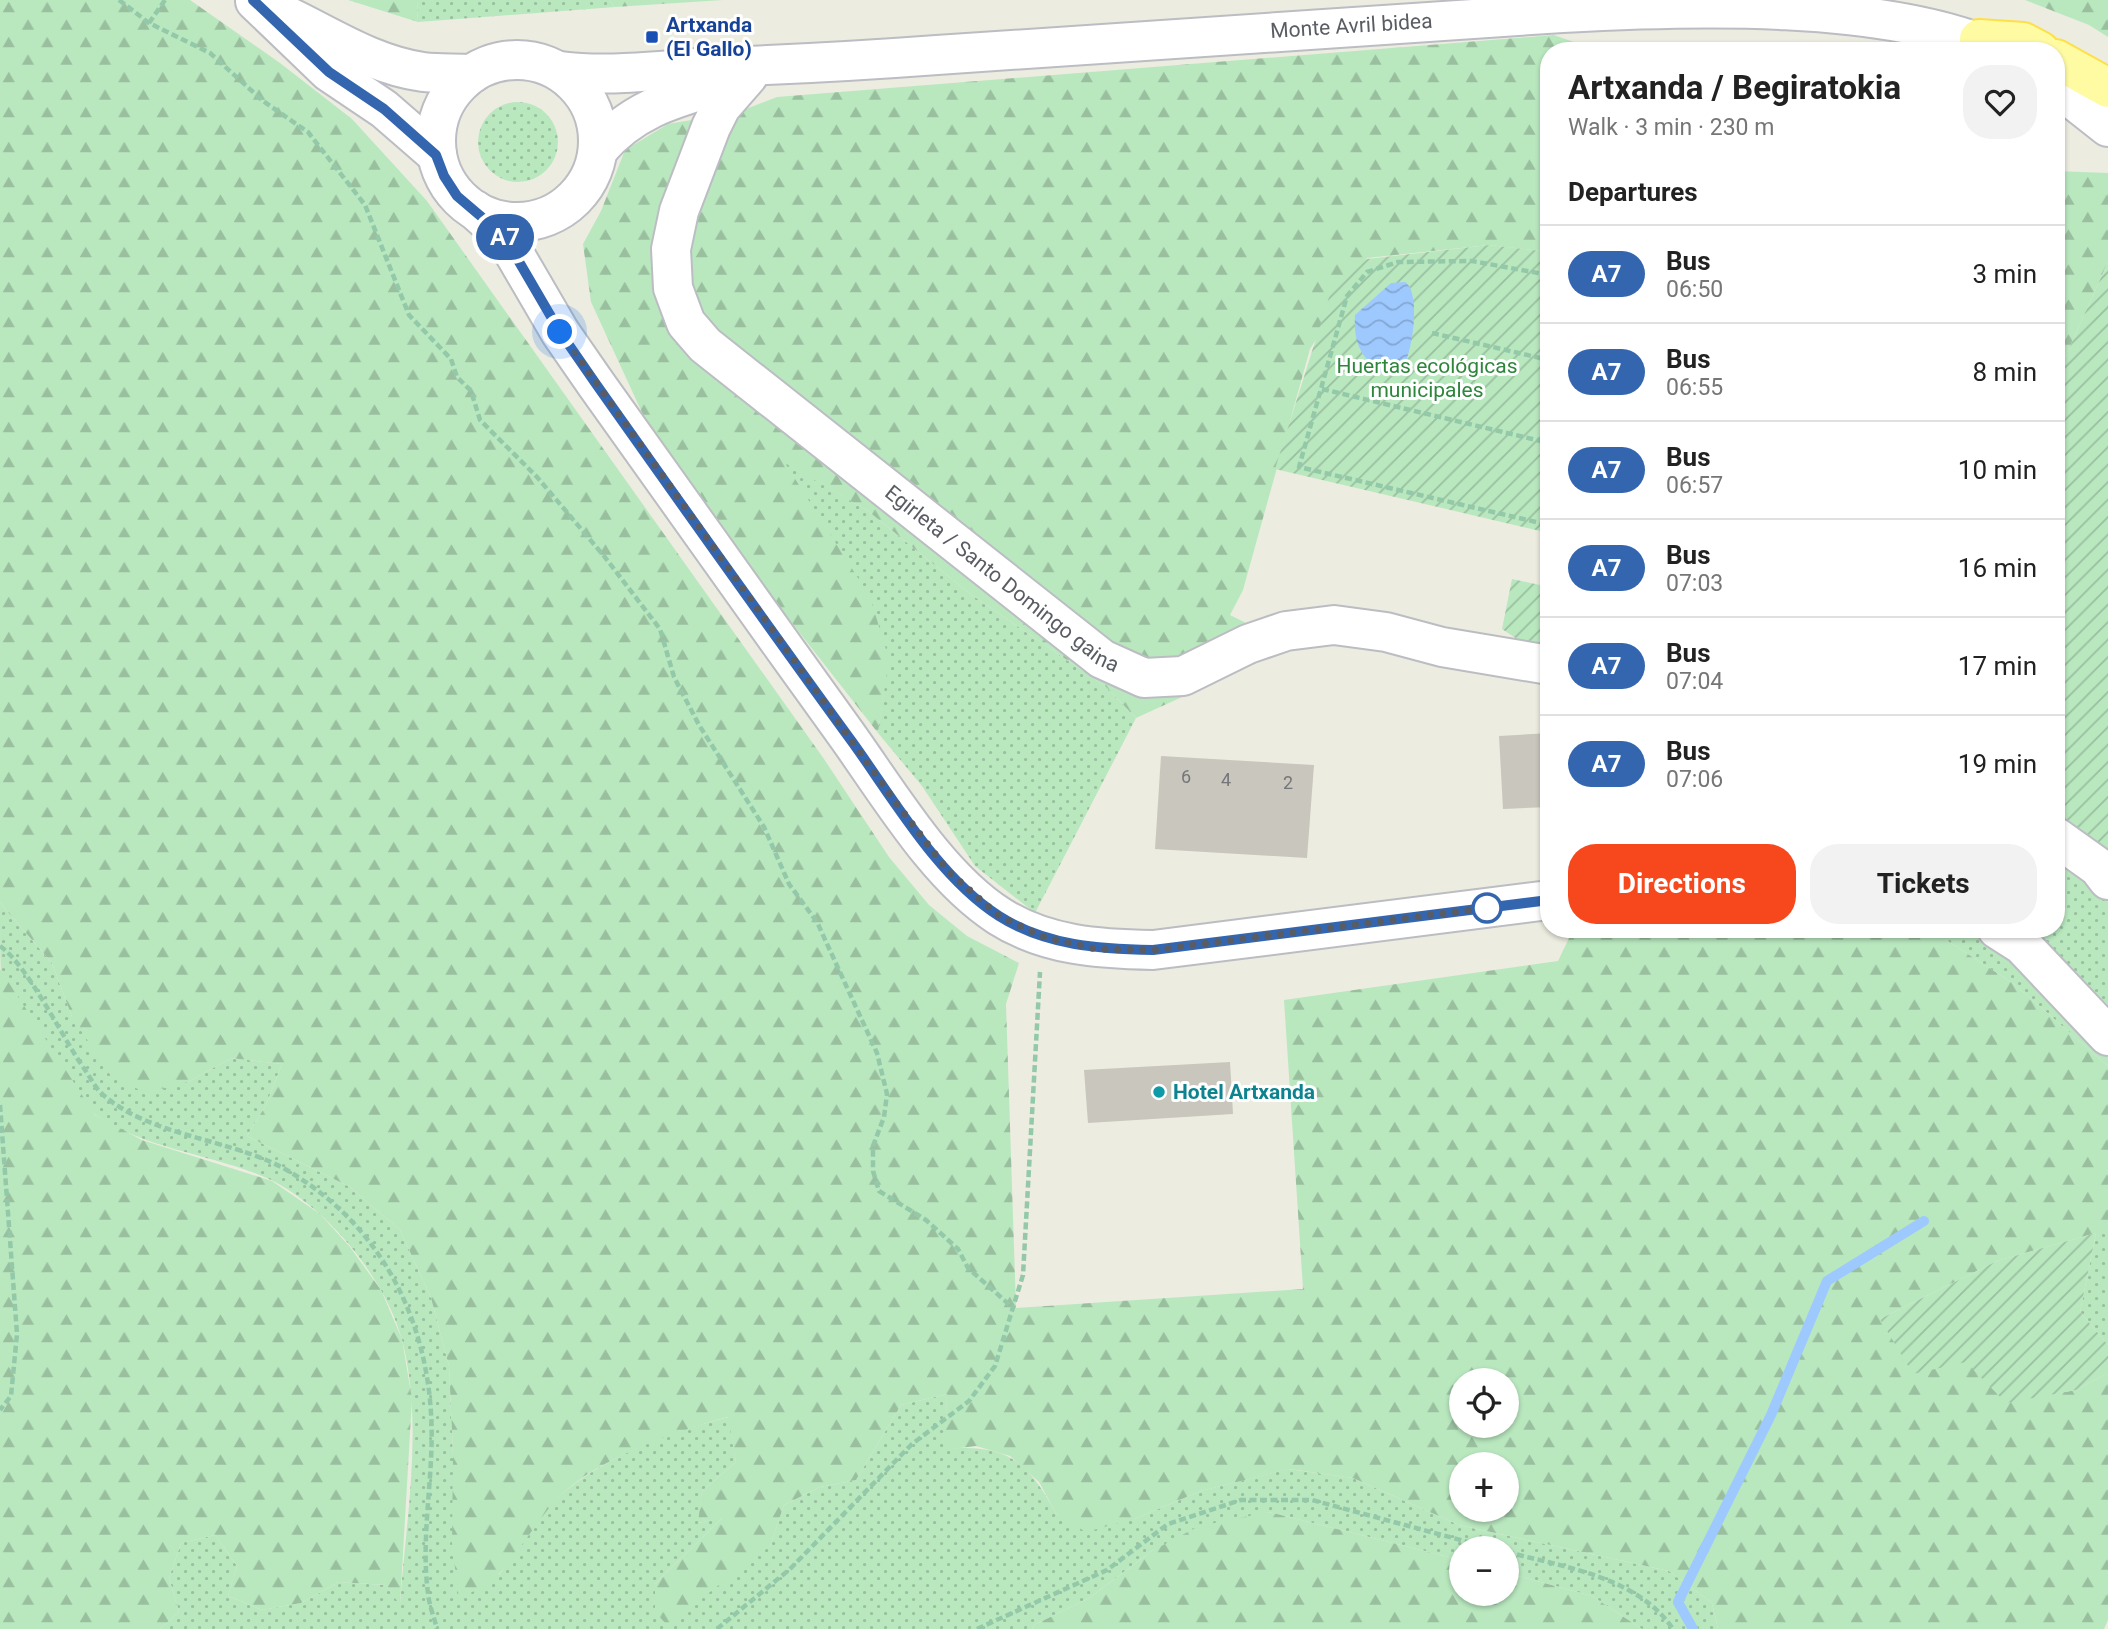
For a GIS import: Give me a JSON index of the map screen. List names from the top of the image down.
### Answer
{
  "streets": {
    "street": ["Monte Avril bidea", "Egirleta / Santo Domingo gaina"]
  },
  "crossings": [
    ["Monte Avril bidea", "Egirleta / Santo Domingo gaina"]
  ],
  "parks": ["Huertas ecológicas municipales"],
  "places": {
    "transit": ["Artxanda (El Gallo)"],
    "other": ["Hotel Artxanda"]
  },
  "lines": ["bus line A7"],
  "house_numbers": ["6", "4", "2"],
  "page": {
    "on_map": "A7",
    "heading": [
      ["Artxanda / Begiratokia", "Walk · 3 min · 230 m"],
      "Departures"
    ],
    "list": [
      {
        "mark": "A7",
        "name": "Bus",
        "note": "06:50",
        "value": "3 min"
      },
      {
        "mark": "A7",
        "name": "Bus",
        "note": "06:55",
        "value": "8 min"
      },
      {
        "mark": "A7",
        "name": "Bus",
        "note": "06:57",
        "value": "10 min"
      },
      {
        "mark": "A7",
        "name": "Bus",
        "note": "07:03",
        "value": "16 min"
      },
      {
        "mark": "A7",
        "name": "Bus",
        "note": "07:04",
        "value": "17 min"
      },
      {
        "mark": "A7",
        "name": "Bus",
        "note": "07:06",
        "value": "19 min"
      }
    ],
    "buttons": ["Directions", "Tickets"],
    "map_buttons": ["+", "−"]
  }
}
